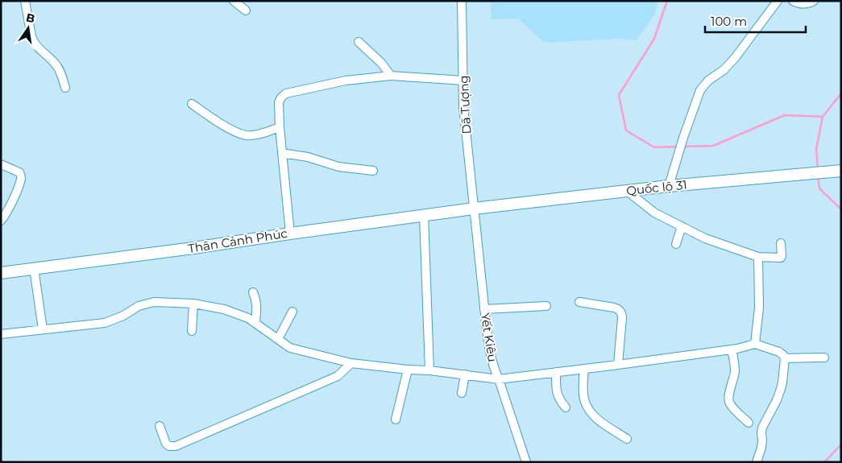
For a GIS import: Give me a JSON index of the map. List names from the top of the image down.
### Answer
{
  "streets": {
    "highway": ["Quốc lộ 31", "Thân Cảnh Phúc"],
    "street": ["Dã Tượng", "Yết Kiêu"]
  },
  "crossings": [
    ["Dã Tượng", "Quốc lộ 31"],
    ["Dã Tượng", "Thân Cảnh Phúc"],
    ["Dã Tượng", "Yết Kiêu"],
    ["Quốc lộ 31", "Thân Cảnh Phúc"],
    ["Quốc lộ 31", "Yết Kiêu"],
    ["Thân Cảnh Phúc", "Yết Kiêu"]
  ],
  "scale_bar": "100 m",
  "north": "top"
}
